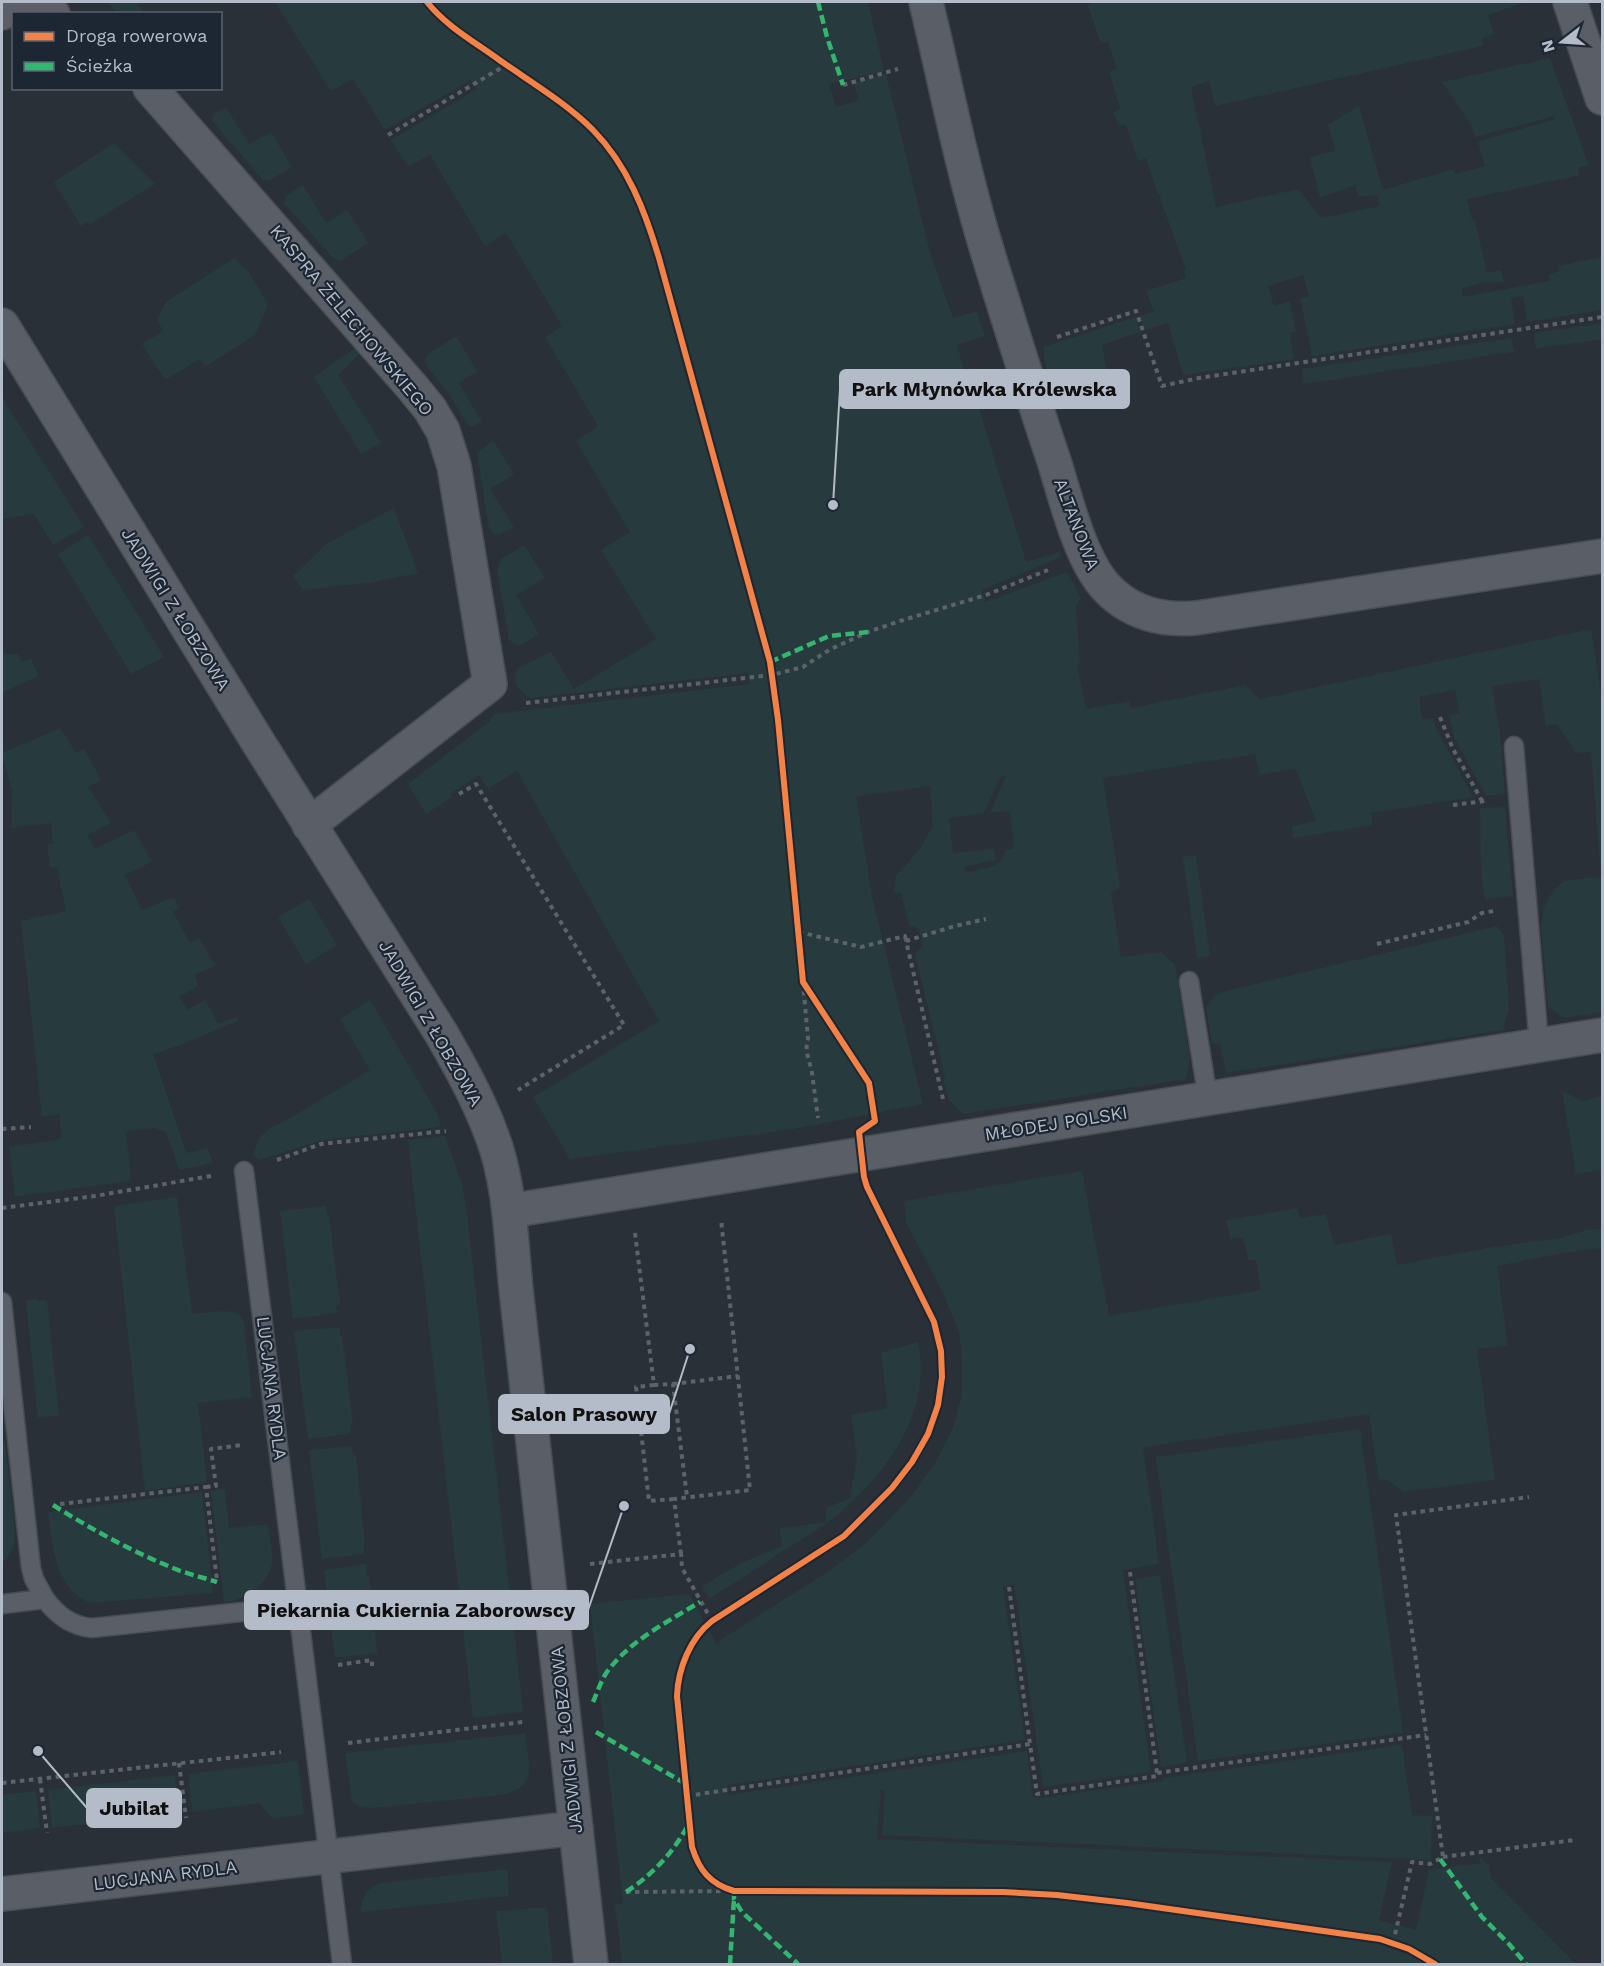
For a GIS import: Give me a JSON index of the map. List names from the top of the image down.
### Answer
{
  "streets": {
    "street": [
      "KASPRA ŻELECHOWSKIEGO",
      "ALTANOWA",
      "JADWIGI Z ŁOBZOWA",
      "MŁODEJ POLSKI",
      "LUCJANA RYDLA"
    ]
  },
  "crossings": [
    ["KASPRA ŻELECHOWSKIEGO", "JADWIGI Z ŁOBZOWA"],
    ["JADWIGI Z ŁOBZOWA", "MŁODEJ POLSKI"],
    ["JADWIGI Z ŁOBZOWA", "LUCJANA RYDLA"]
  ],
  "places": [
    "Park Młynówka Królewska",
    "Salon Prasowy",
    "Piekarnia Cukiernia Zaborowscy",
    "Jubilat"
  ],
  "legend": ["Droga rowerowa", "Ścieżka"],
  "north": "left"
}
